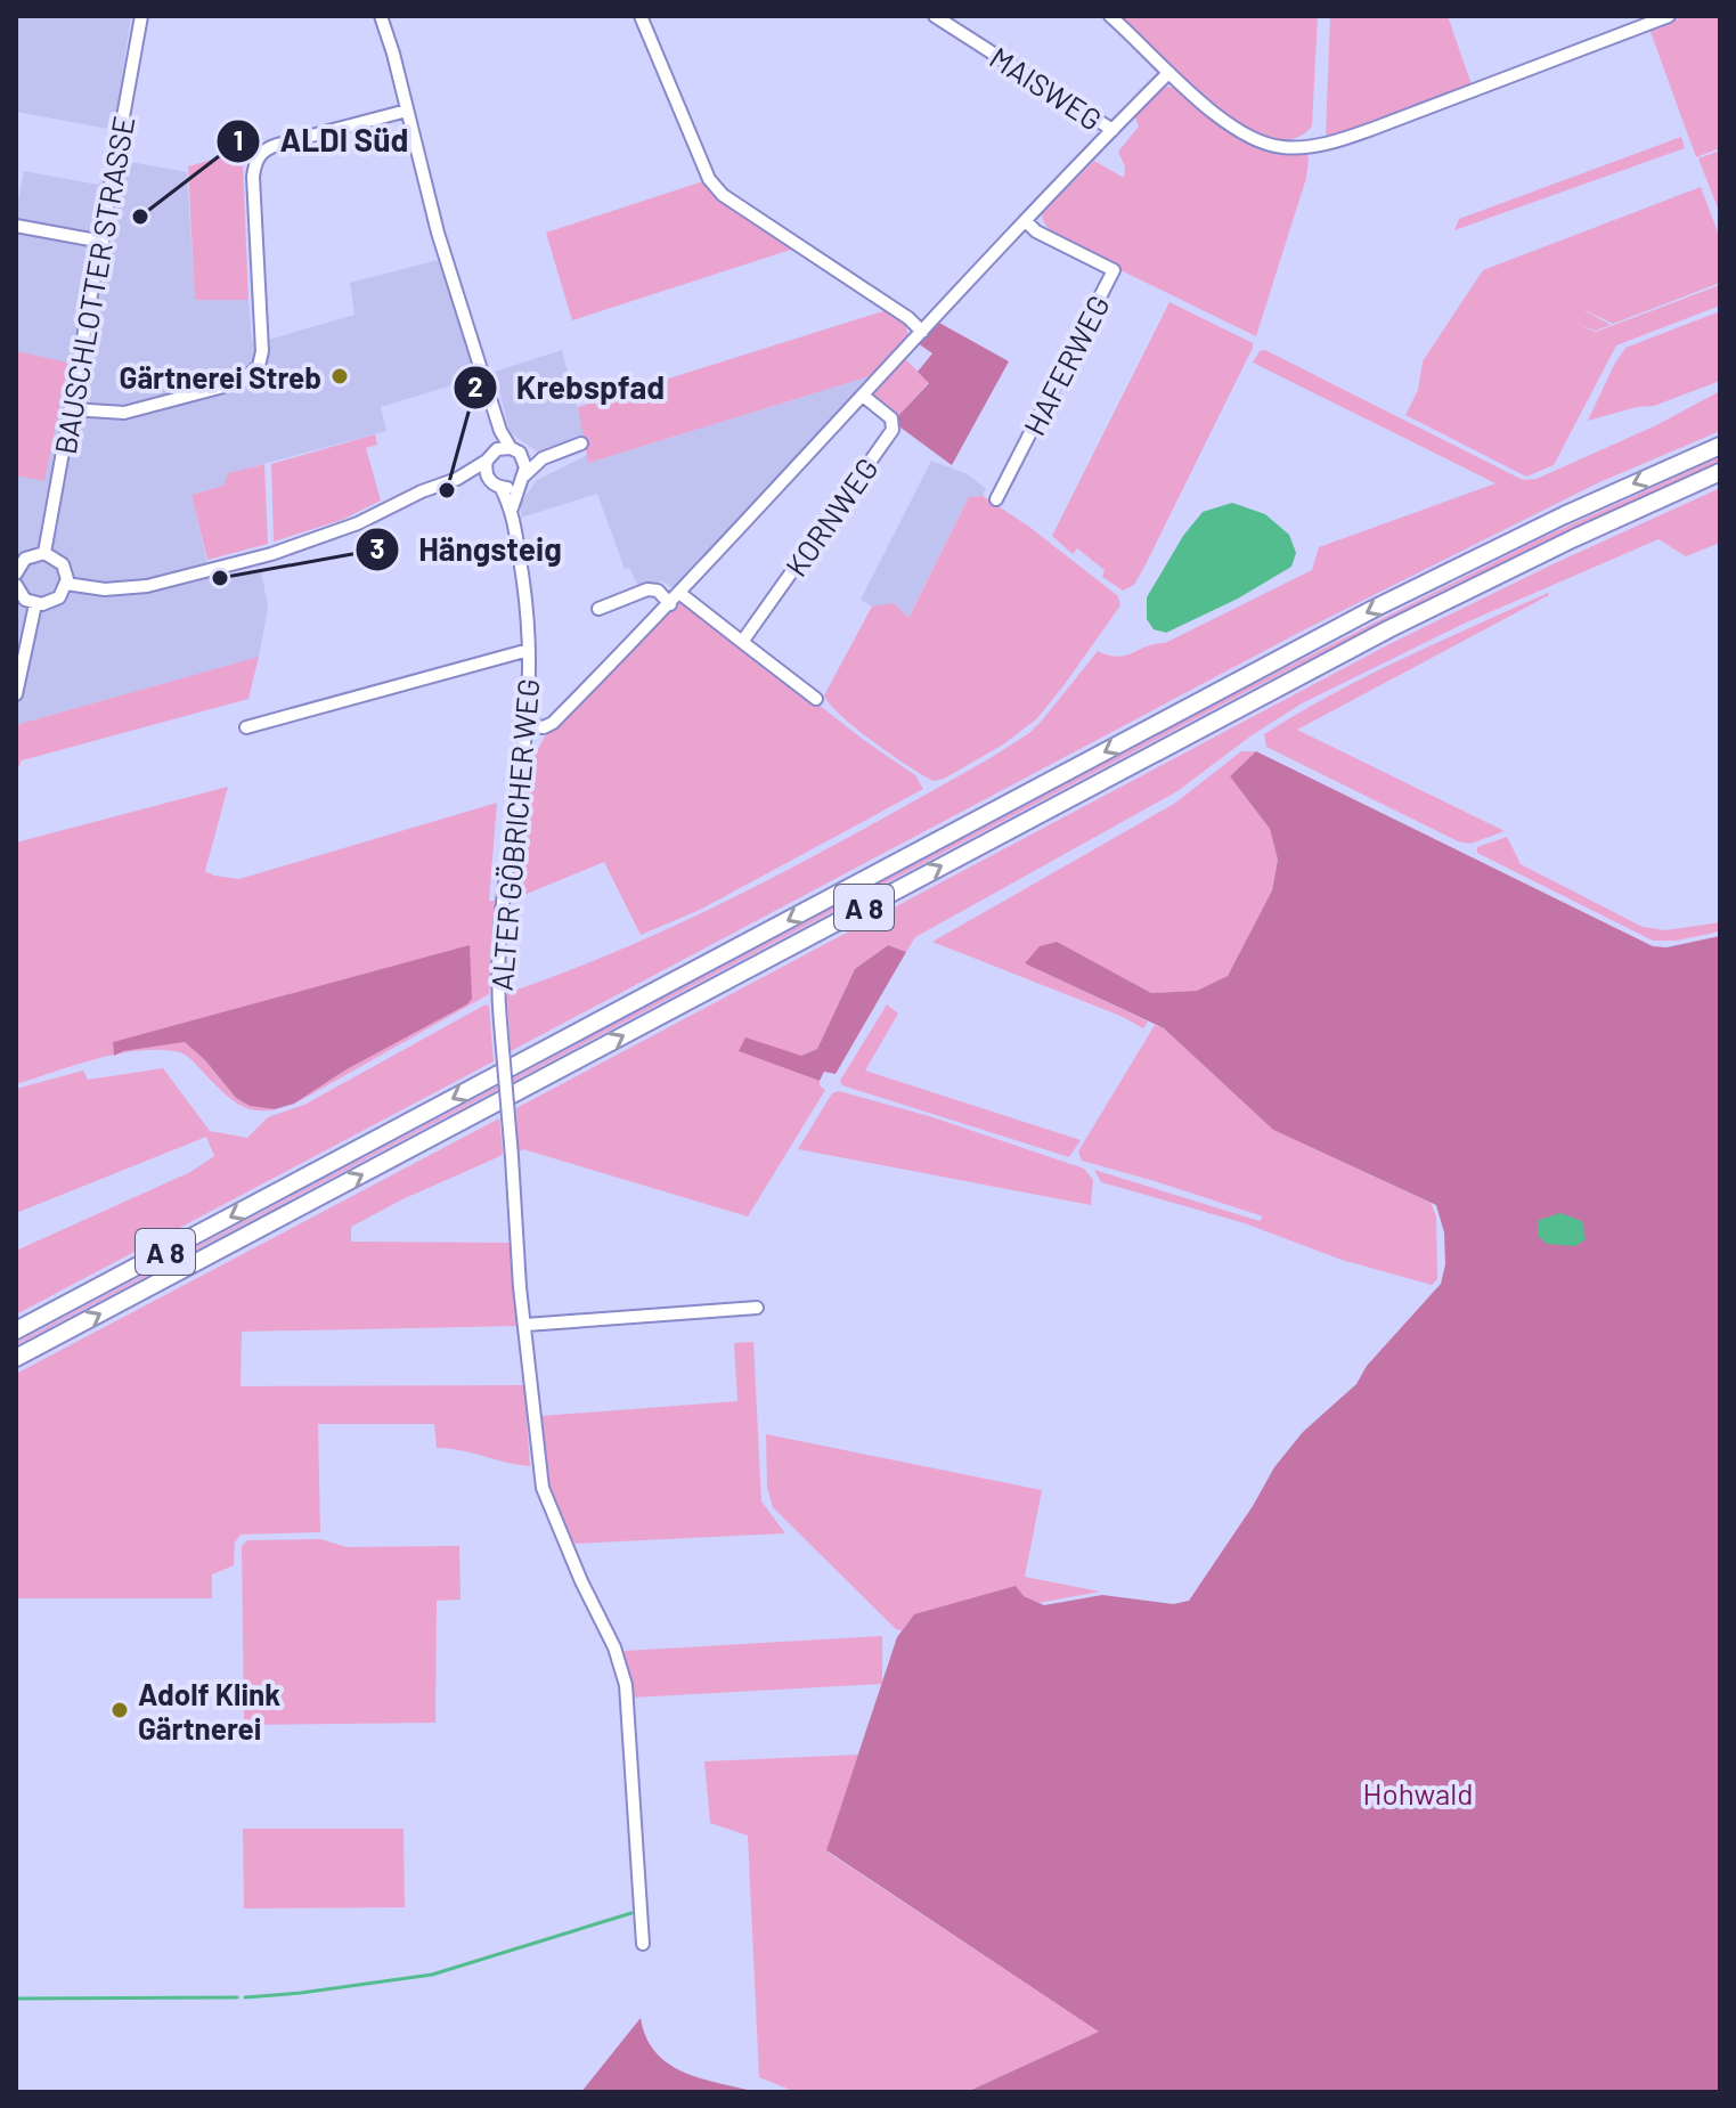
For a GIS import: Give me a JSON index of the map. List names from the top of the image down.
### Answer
{
  "streets": {
    "highway": ["A 8"],
    "street": [
      "MAISWEG",
      "BAUSCHLOTTER STRASSE",
      "HAFERWEG",
      "KORNWEG",
      "ALTER GÖBRICHER WEG"
    ]
  },
  "parks": ["Hohwald"],
  "places": [
    "ALDI Süd",
    "Gärtnerei Streb",
    "Krebspfad",
    "Hängsteig",
    "Adolf Klink Gärtnerei"
  ]
}
